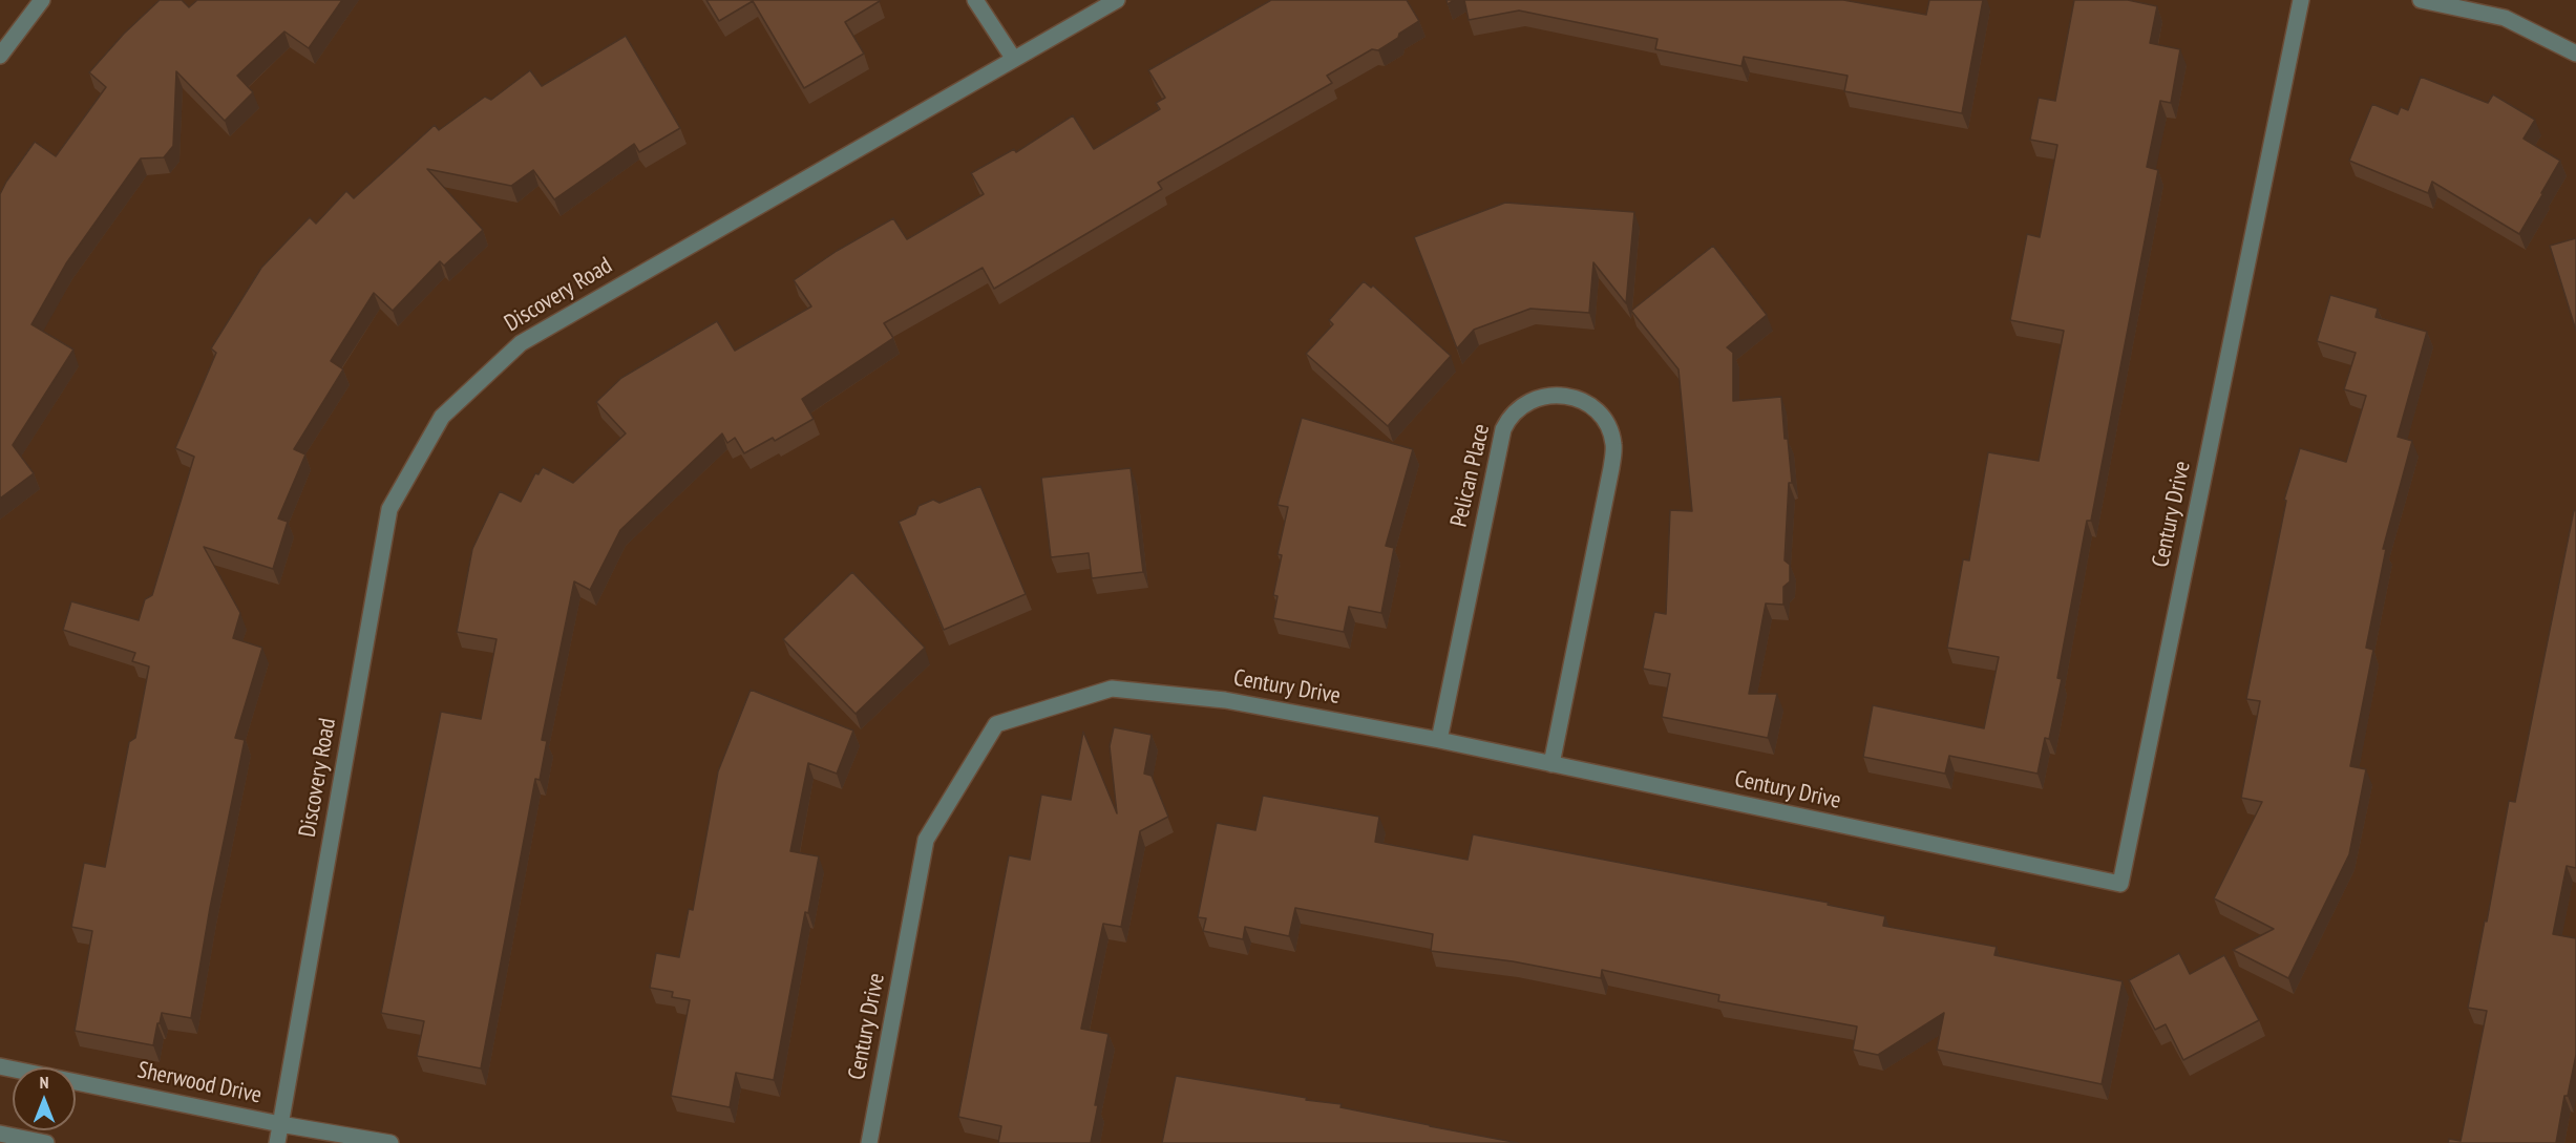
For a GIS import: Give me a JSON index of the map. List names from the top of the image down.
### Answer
{
  "streets": {
    "street": [
      "Discovery Road",
      "Pelican Place",
      "Century Drive",
      "Sherwood Drive"
    ]
  },
  "crossings": [
    ["Discovery Road", "Sherwood Drive"],
    ["Pelican Place", "Century Drive"]
  ],
  "north": "top"
}
